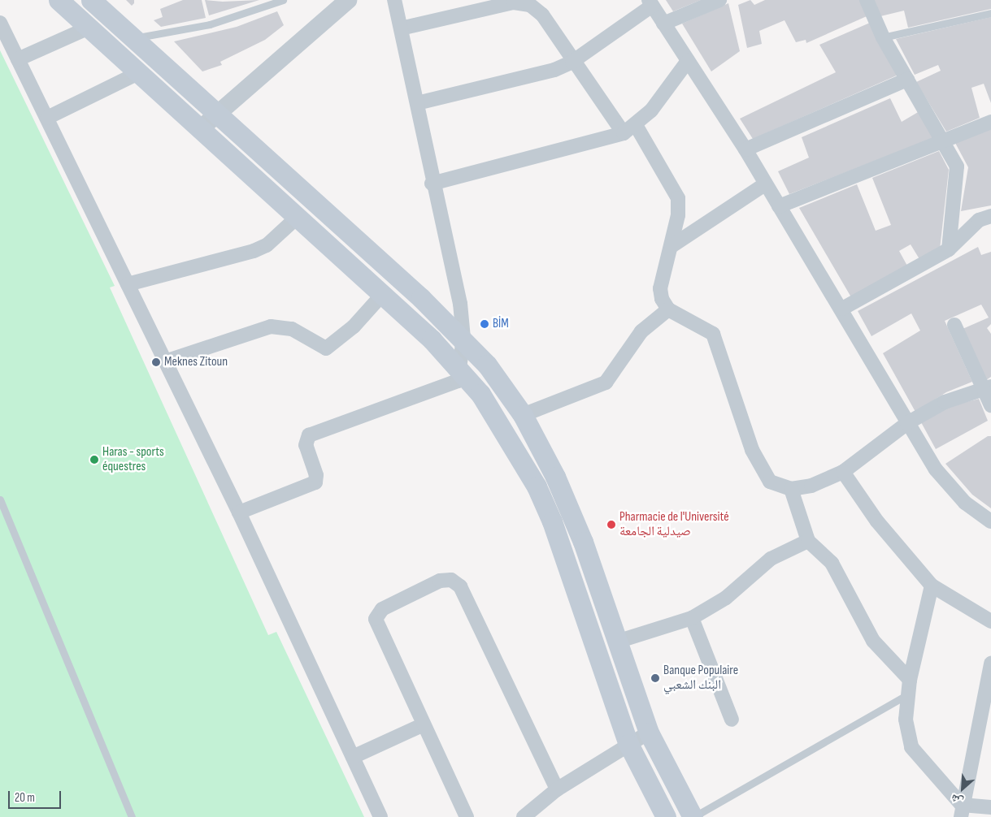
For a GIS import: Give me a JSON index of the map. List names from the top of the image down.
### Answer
{
  "places": [
    "BİM",
    "Meknes Zitoun",
    "Haras - sports équestres",
    "Pharmacie de l'Université صيدلية الجامعة",
    "Banque Populaire البنك الشعبي"
  ],
  "scale_bar": "20 m",
  "north": "bottom left"
}
